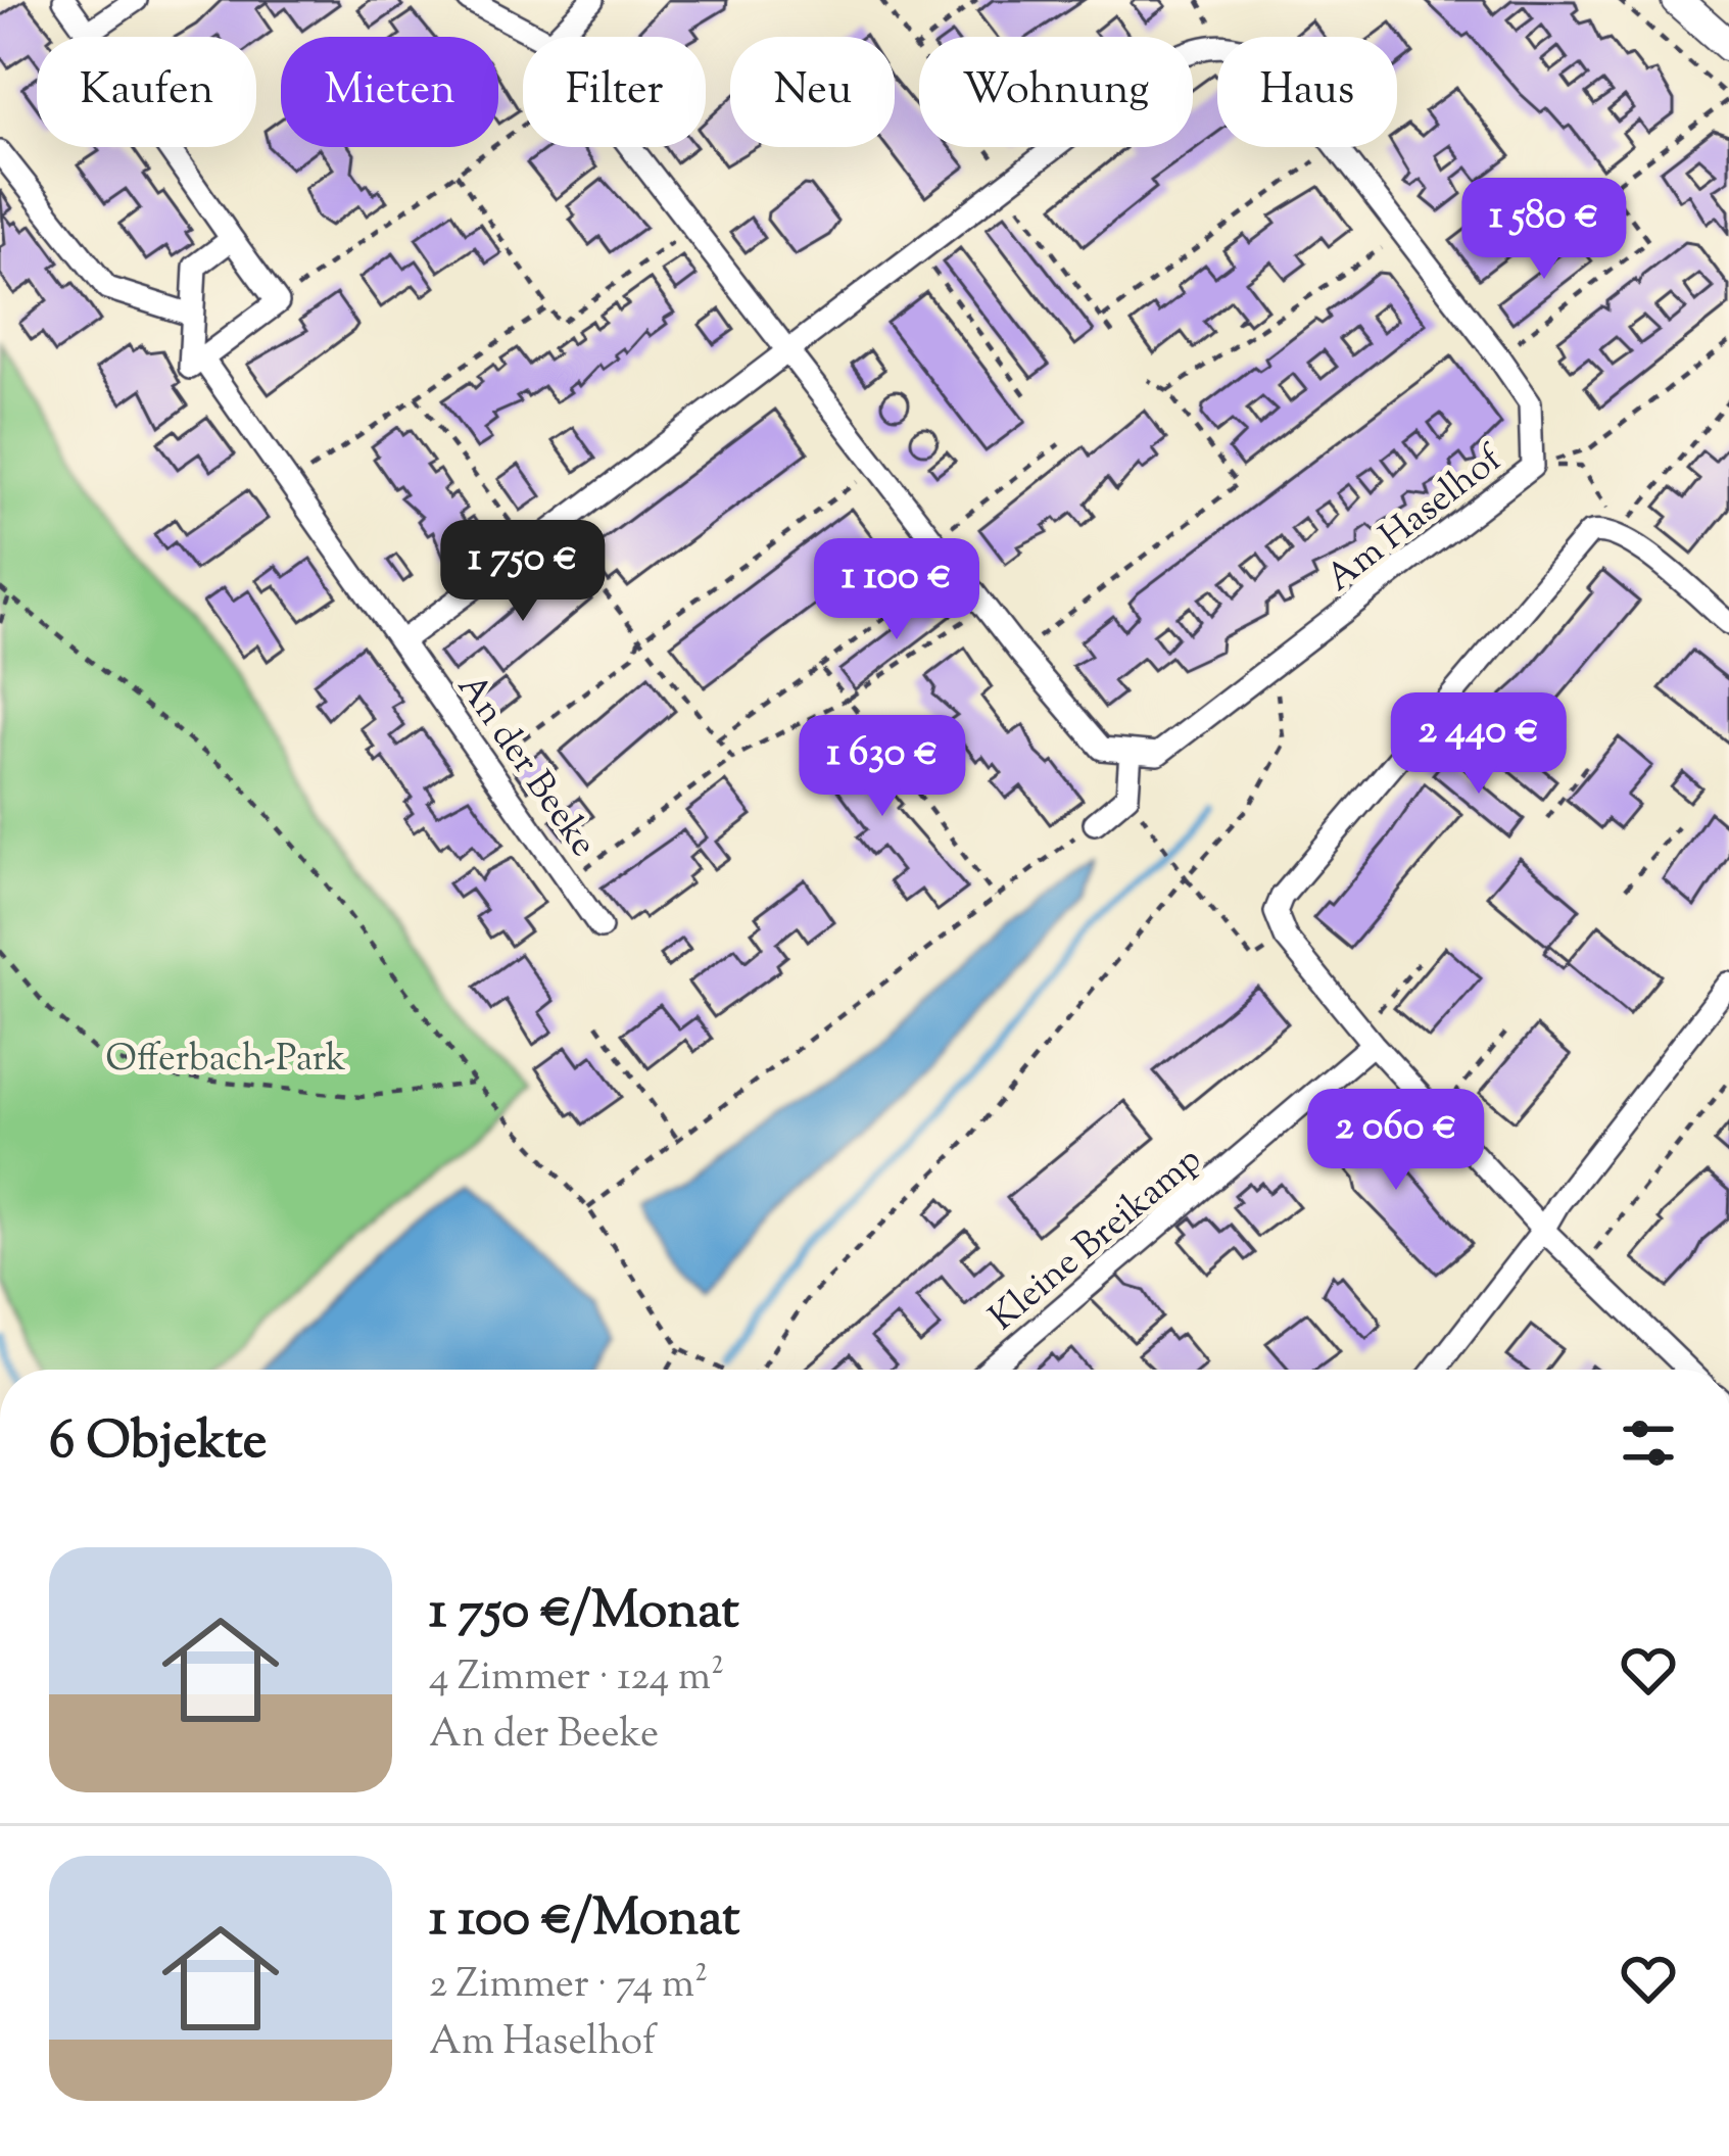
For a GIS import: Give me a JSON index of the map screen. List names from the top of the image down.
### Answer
{
  "streets": {
    "street": ["Am Haselhof", "An der Beeke", "Kleine Breikamp"]
  },
  "parks": ["Offerbach-Park"],
  "page": {
    "chip": [
      "Kaufen",
      "Mieten",
      "Filter",
      "Neu",
      "Wohnung",
      "Haus"
    ],
    "price": [
      "1 580 €",
      "1 750 €",
      "1 100 €",
      "2 440 €",
      "1 630 €",
      "2 060 €"
    ],
    "heading": "6 Objekte",
    "list": [
      {
        "name": "1 750 €/Monat",
        "note": "4 Zimmer · 124 m² · An der Beeke"
      },
      {
        "name": "1 100 €/Monat",
        "note": "2 Zimmer · 74 m² · Am Haselhof"
      }
    ]
  }
}
